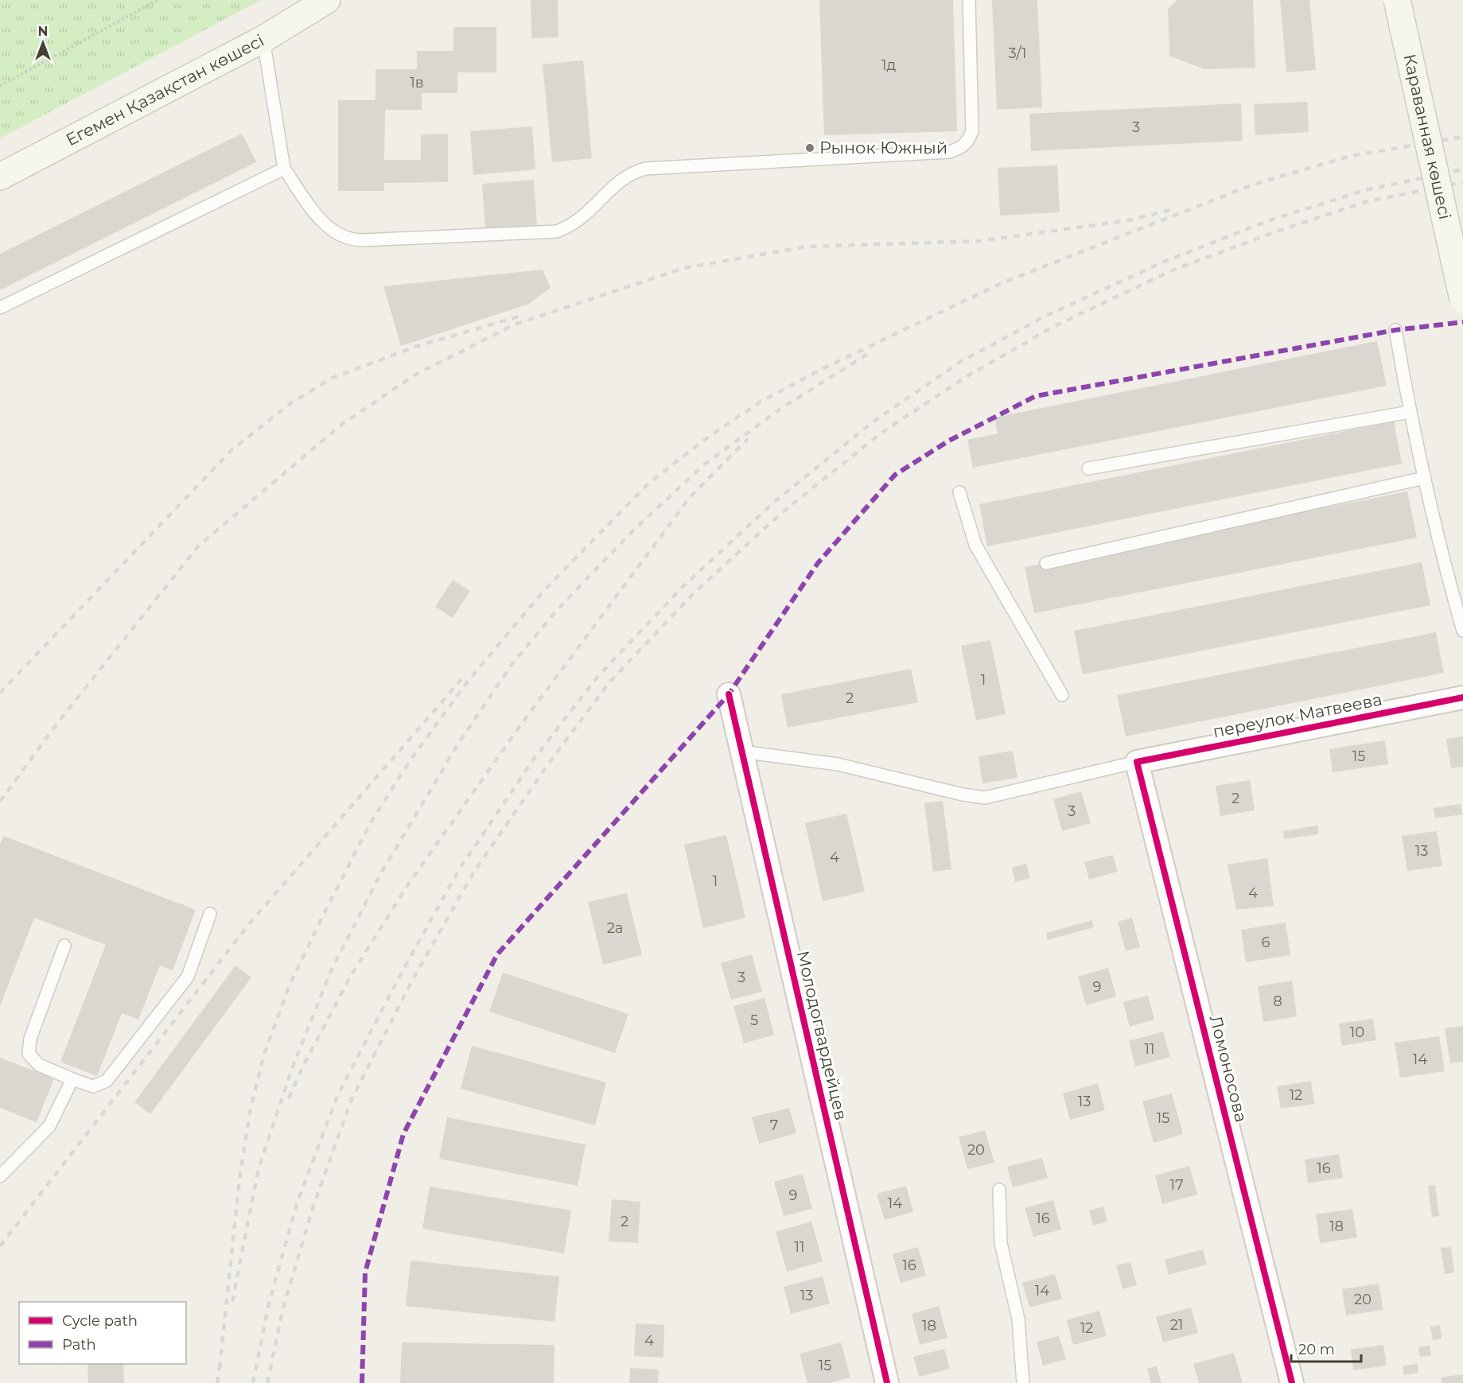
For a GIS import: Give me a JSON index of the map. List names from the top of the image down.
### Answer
{
  "streets": {
    "main road": ["Егемен Қазақстан көшесі", "Караванная көшесі"],
    "street": ["переулок Матвеева", "Молодогвардейцев", "Ломоносова"]
  },
  "crossings": [
    ["переулок Матвеева", "Ломоносова"]
  ],
  "places": ["Рынок Южный"],
  "house_numbers": [
    "3/1",
    "1д",
    "1в",
    "3",
    "1",
    "2",
    "15",
    "2",
    "3",
    "13",
    "4",
    "1",
    "4",
    "2а",
    "6",
    "3",
    "9",
    "8",
    "5",
    "10",
    "11",
    "14",
    "12",
    "13",
    "15",
    "7",
    "20",
    "16",
    "17",
    "9",
    "14",
    "16",
    "2",
    "18",
    "11",
    "16",
    "14",
    "13",
    "20",
    "21",
    "18",
    "12",
    "4",
    "15"
  ],
  "legend": ["Cycle path", "Path"],
  "scale_bar": "20 m",
  "north": "top"
}
